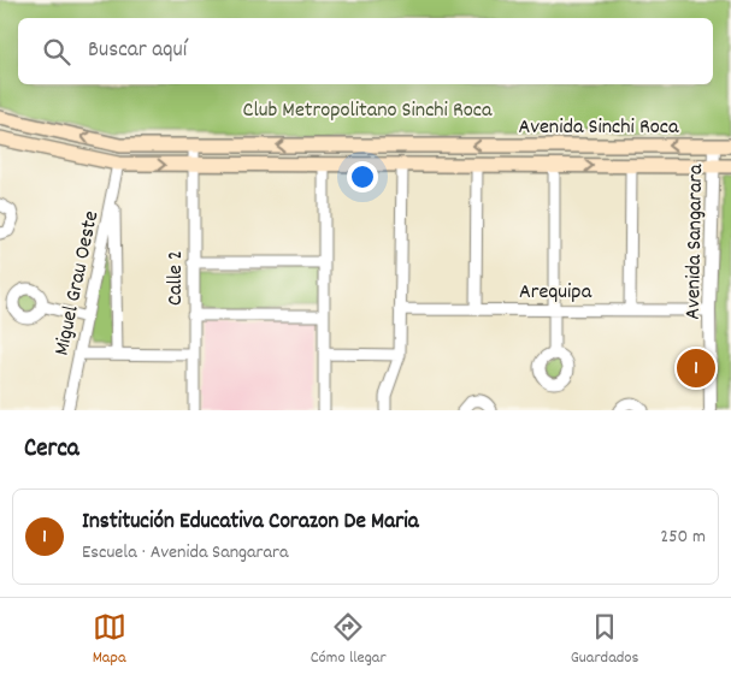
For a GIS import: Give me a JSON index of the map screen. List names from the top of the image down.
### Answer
{
  "streets": {
    "main road": ["Avenida Sinchi Roca"],
    "street": [
      "Avenida Sangarara",
      "Calle 2",
      "Miguel Grau Oeste",
      "Arequipa"
    ]
  },
  "crossings": [
    ["Avenida Sinchi Roca", "Avenida Sangarara"],
    ["Avenida Sinchi Roca", "Calle 2"],
    ["Avenida Sinchi Roca", "Miguel Grau Oeste"],
    ["Avenida Sangarara", "Arequipa"]
  ],
  "parks": ["Club Metropolitano Sinchi Roca"],
  "page": {
    "search": "Buscar aquí",
    "pins": "1",
    "heading": "Cerca",
    "list": [
      {
        "mark": "1",
        "name": "Institución Educativa Corazon De Maria",
        "note": "Escuela · Avenida Sangarara",
        "value": "250 m"
      }
    ],
    "nav": ["Mapa", "Cómo llegar", "Guardados"]
  }
}
